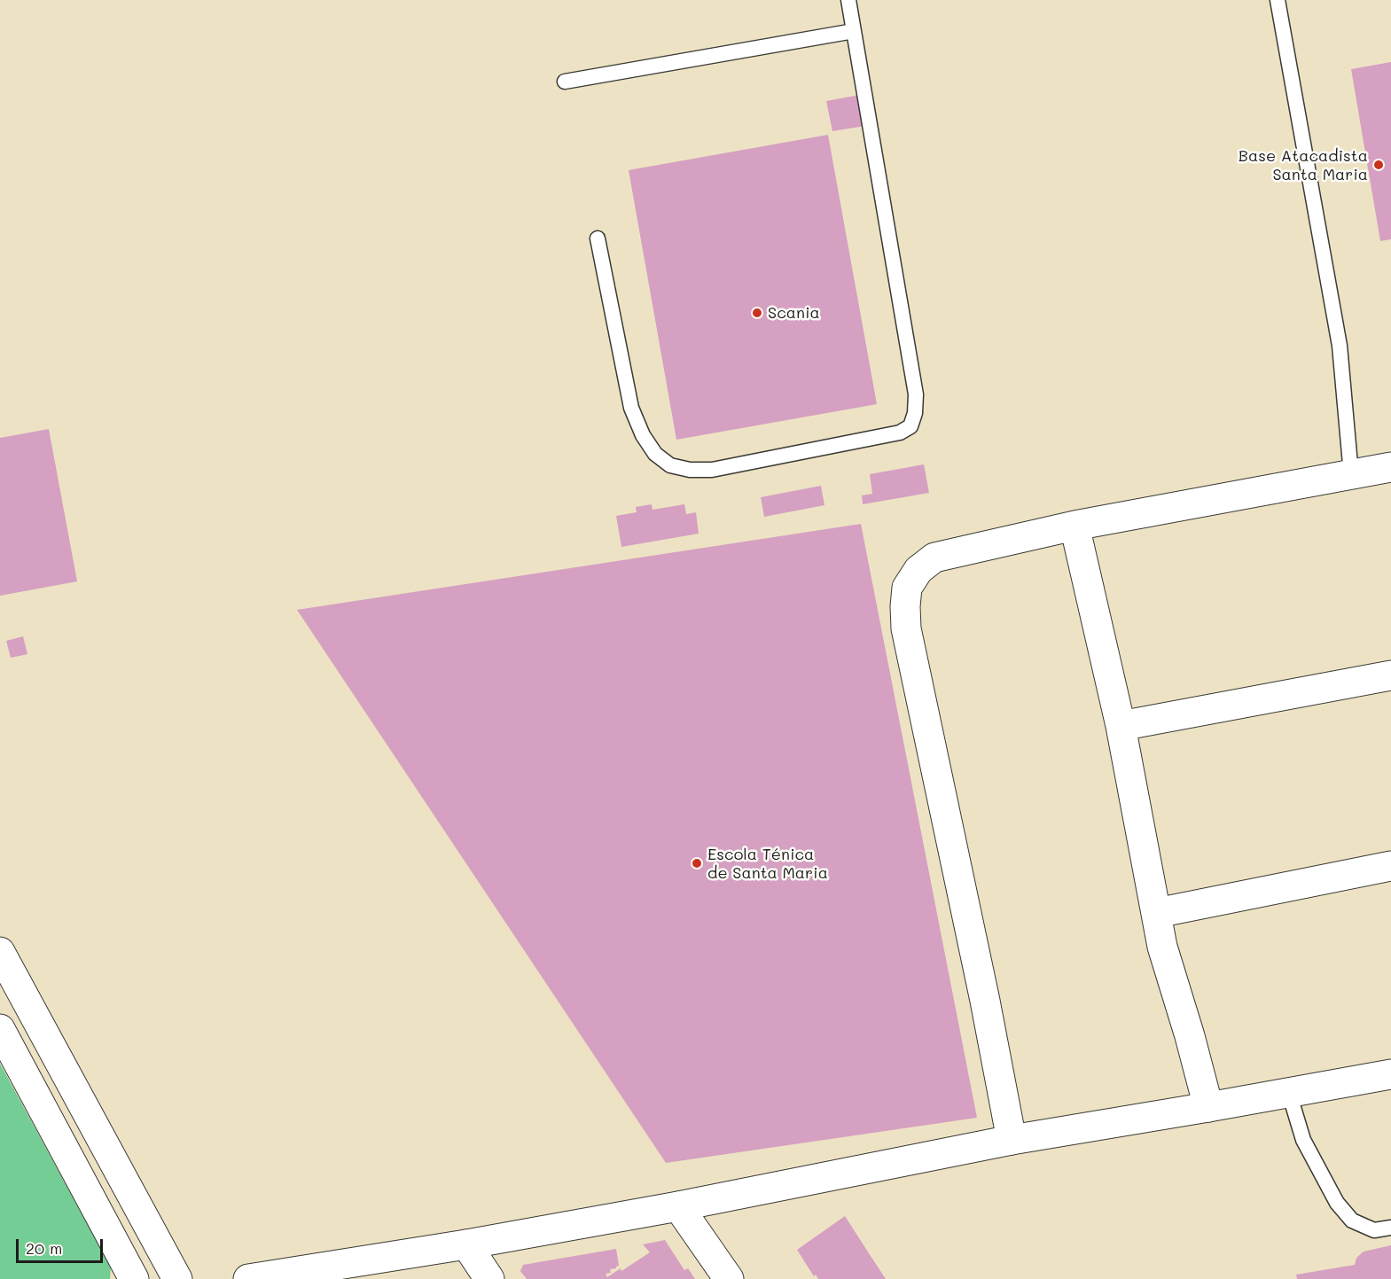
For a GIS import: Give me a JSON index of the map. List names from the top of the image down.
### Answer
{
  "places": ["Base Atacadista Santa Maria", "Scania", "Escola Ténica de Santa Maria"],
  "scale_bar": "20 m"
}
